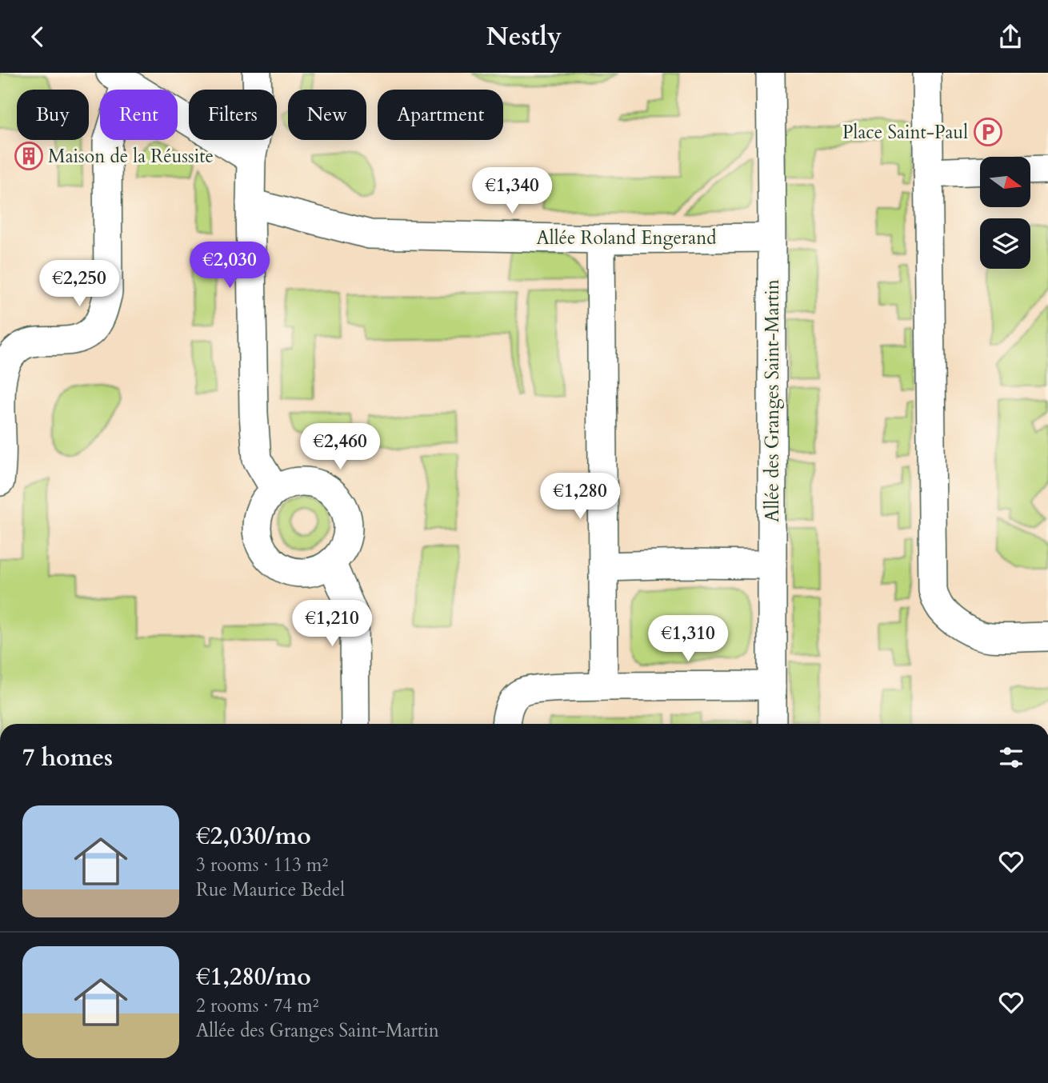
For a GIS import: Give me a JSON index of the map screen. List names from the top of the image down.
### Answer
{
  "streets": {
    "street": ["Allée Roland Engerand", "Allée des Granges Saint-Martin"]
  },
  "crossings": [
    ["Allée Roland Engerand", "Allée des Granges Saint-Martin"]
  ],
  "places": {
    "parking": ["Place Saint-Paul"],
    "building": ["Maison de la Réussite"]
  },
  "north": "right",
  "page": {
    "header": "Nestly",
    "chip": [
      "Buy",
      "Rent",
      "Filters",
      "New",
      "Apartment"
    ],
    "price": [
      "€1,340",
      "€2,030",
      "€2,250",
      "€2,460",
      "€1,280",
      "€1,210",
      "€1,310"
    ],
    "heading": "7 homes",
    "list": [
      {
        "name": "€2,030/mo",
        "note": "3 rooms · 113 m² · Rue Maurice Bedel"
      },
      {
        "name": "€1,280/mo",
        "note": "2 rooms · 74 m² · Allée des Granges Saint-Martin"
      }
    ]
  }
}
